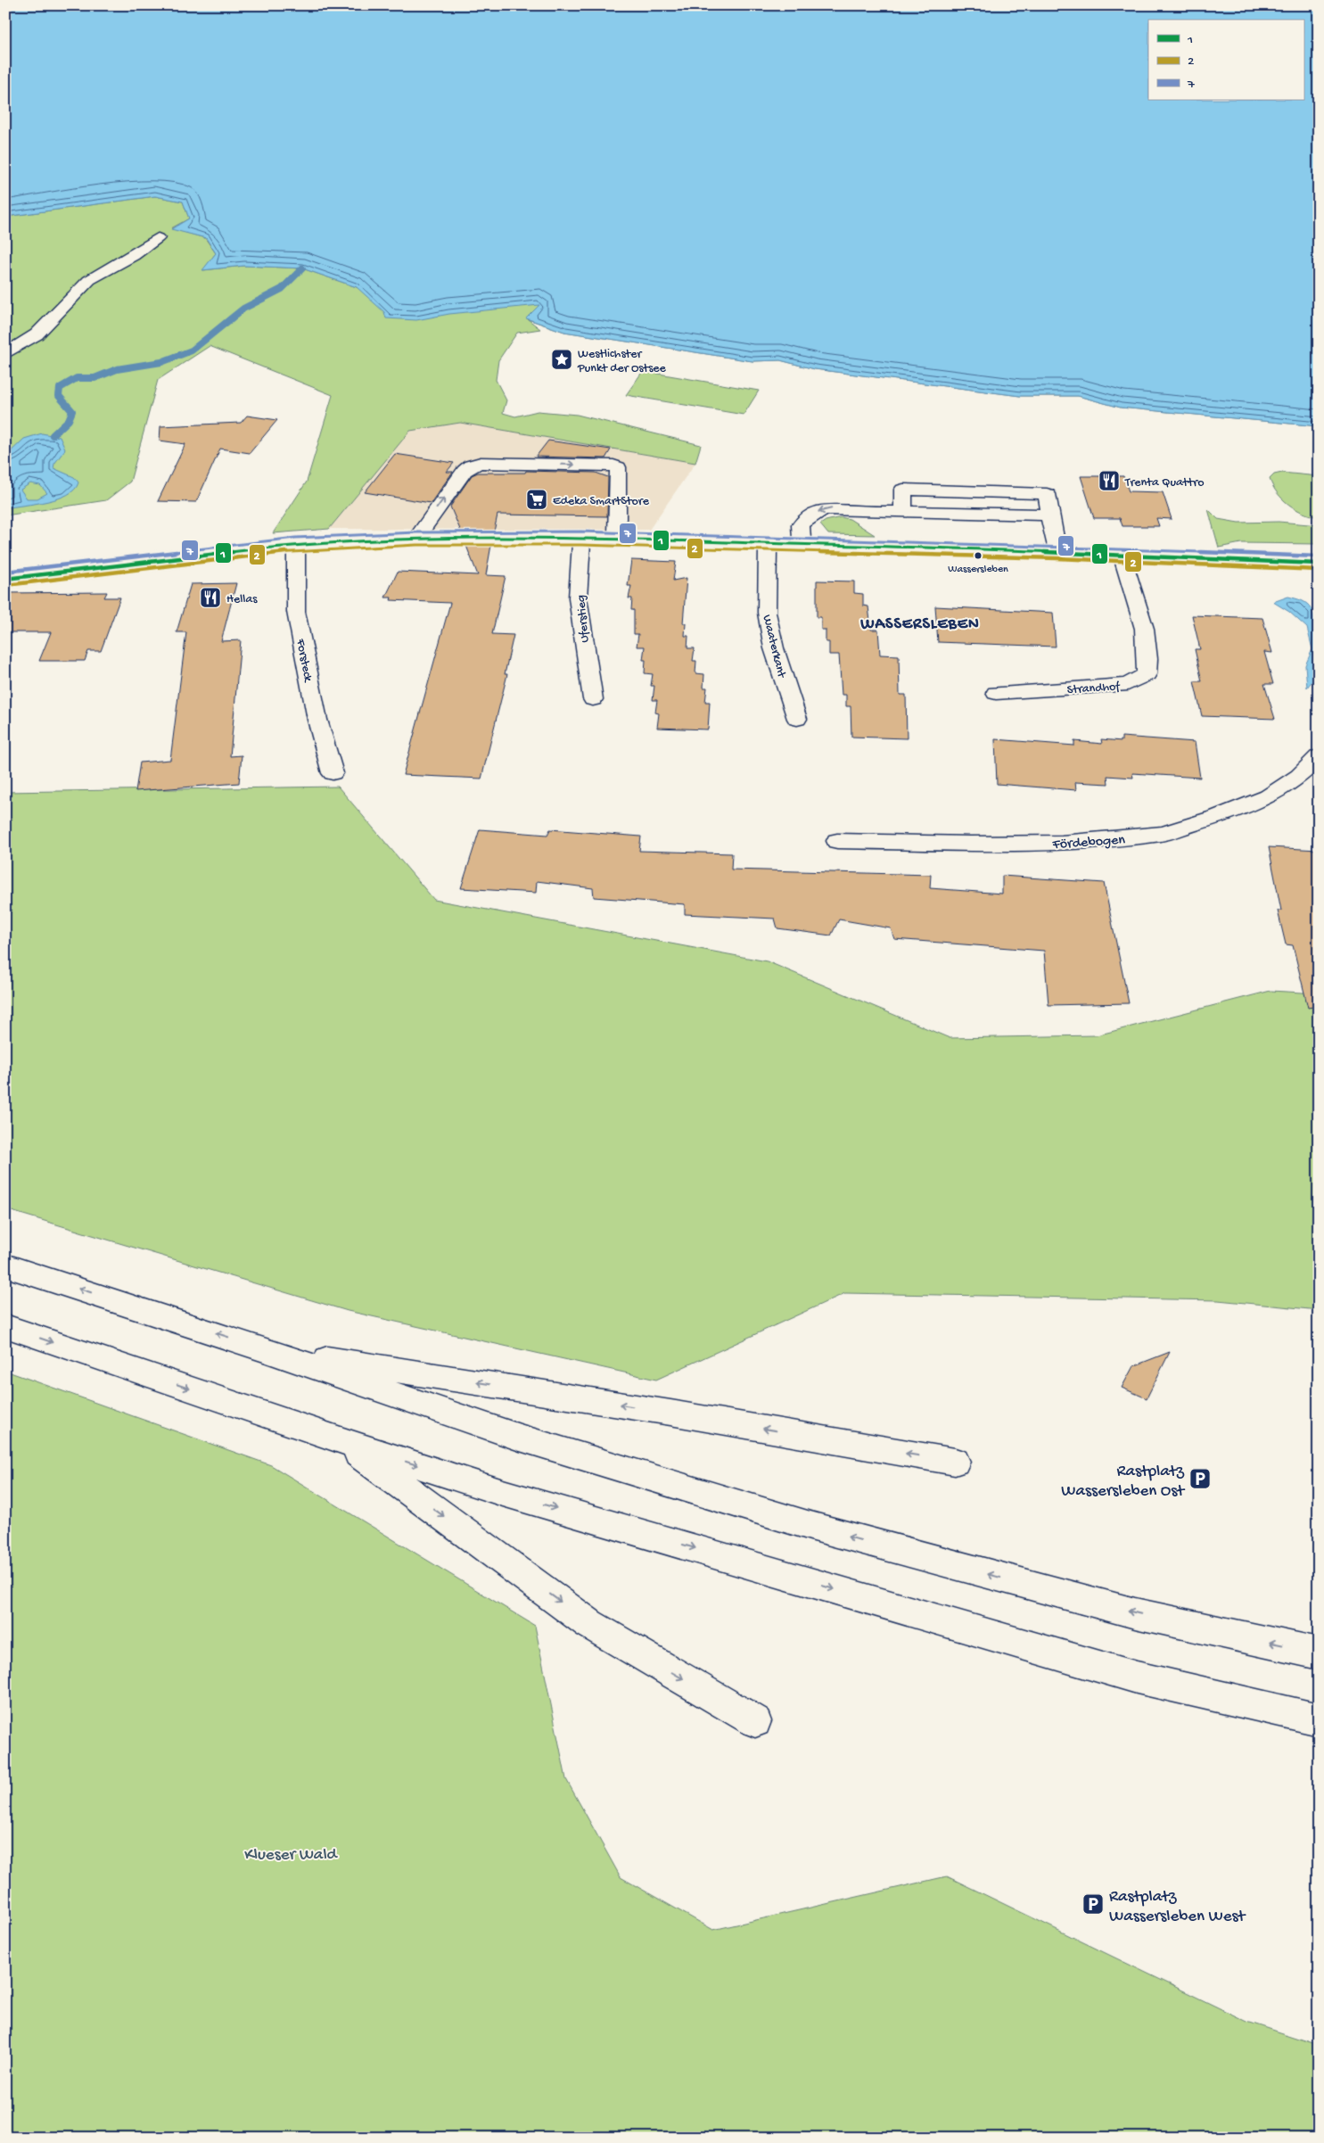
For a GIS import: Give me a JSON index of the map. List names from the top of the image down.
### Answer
{
  "streets": {
    "main road": [
      "Uferstieg",
      "Waaterkant",
      "Forsteck",
      "Strandhof",
      "Fördebogen"
    ]
  },
  "districts": ["WASSERSLEBEN"],
  "parks": ["Klueser Wald"],
  "places": {
    "place": ["Westlichster Punkt der Ostsee"],
    "restaurant": ["Trenta Quattro", "Hellas"],
    "supermarket": ["Edeka SmartStore"],
    "other": ["Wassersleben"],
    "parking": ["Rastplatz Wassersleben Ost", "Rastplatz Wassersleben West"]
  },
  "lines": ["transit line 7", "transit line 1", "transit line 2"],
  "legend": ["1", "2", "7"]
}
